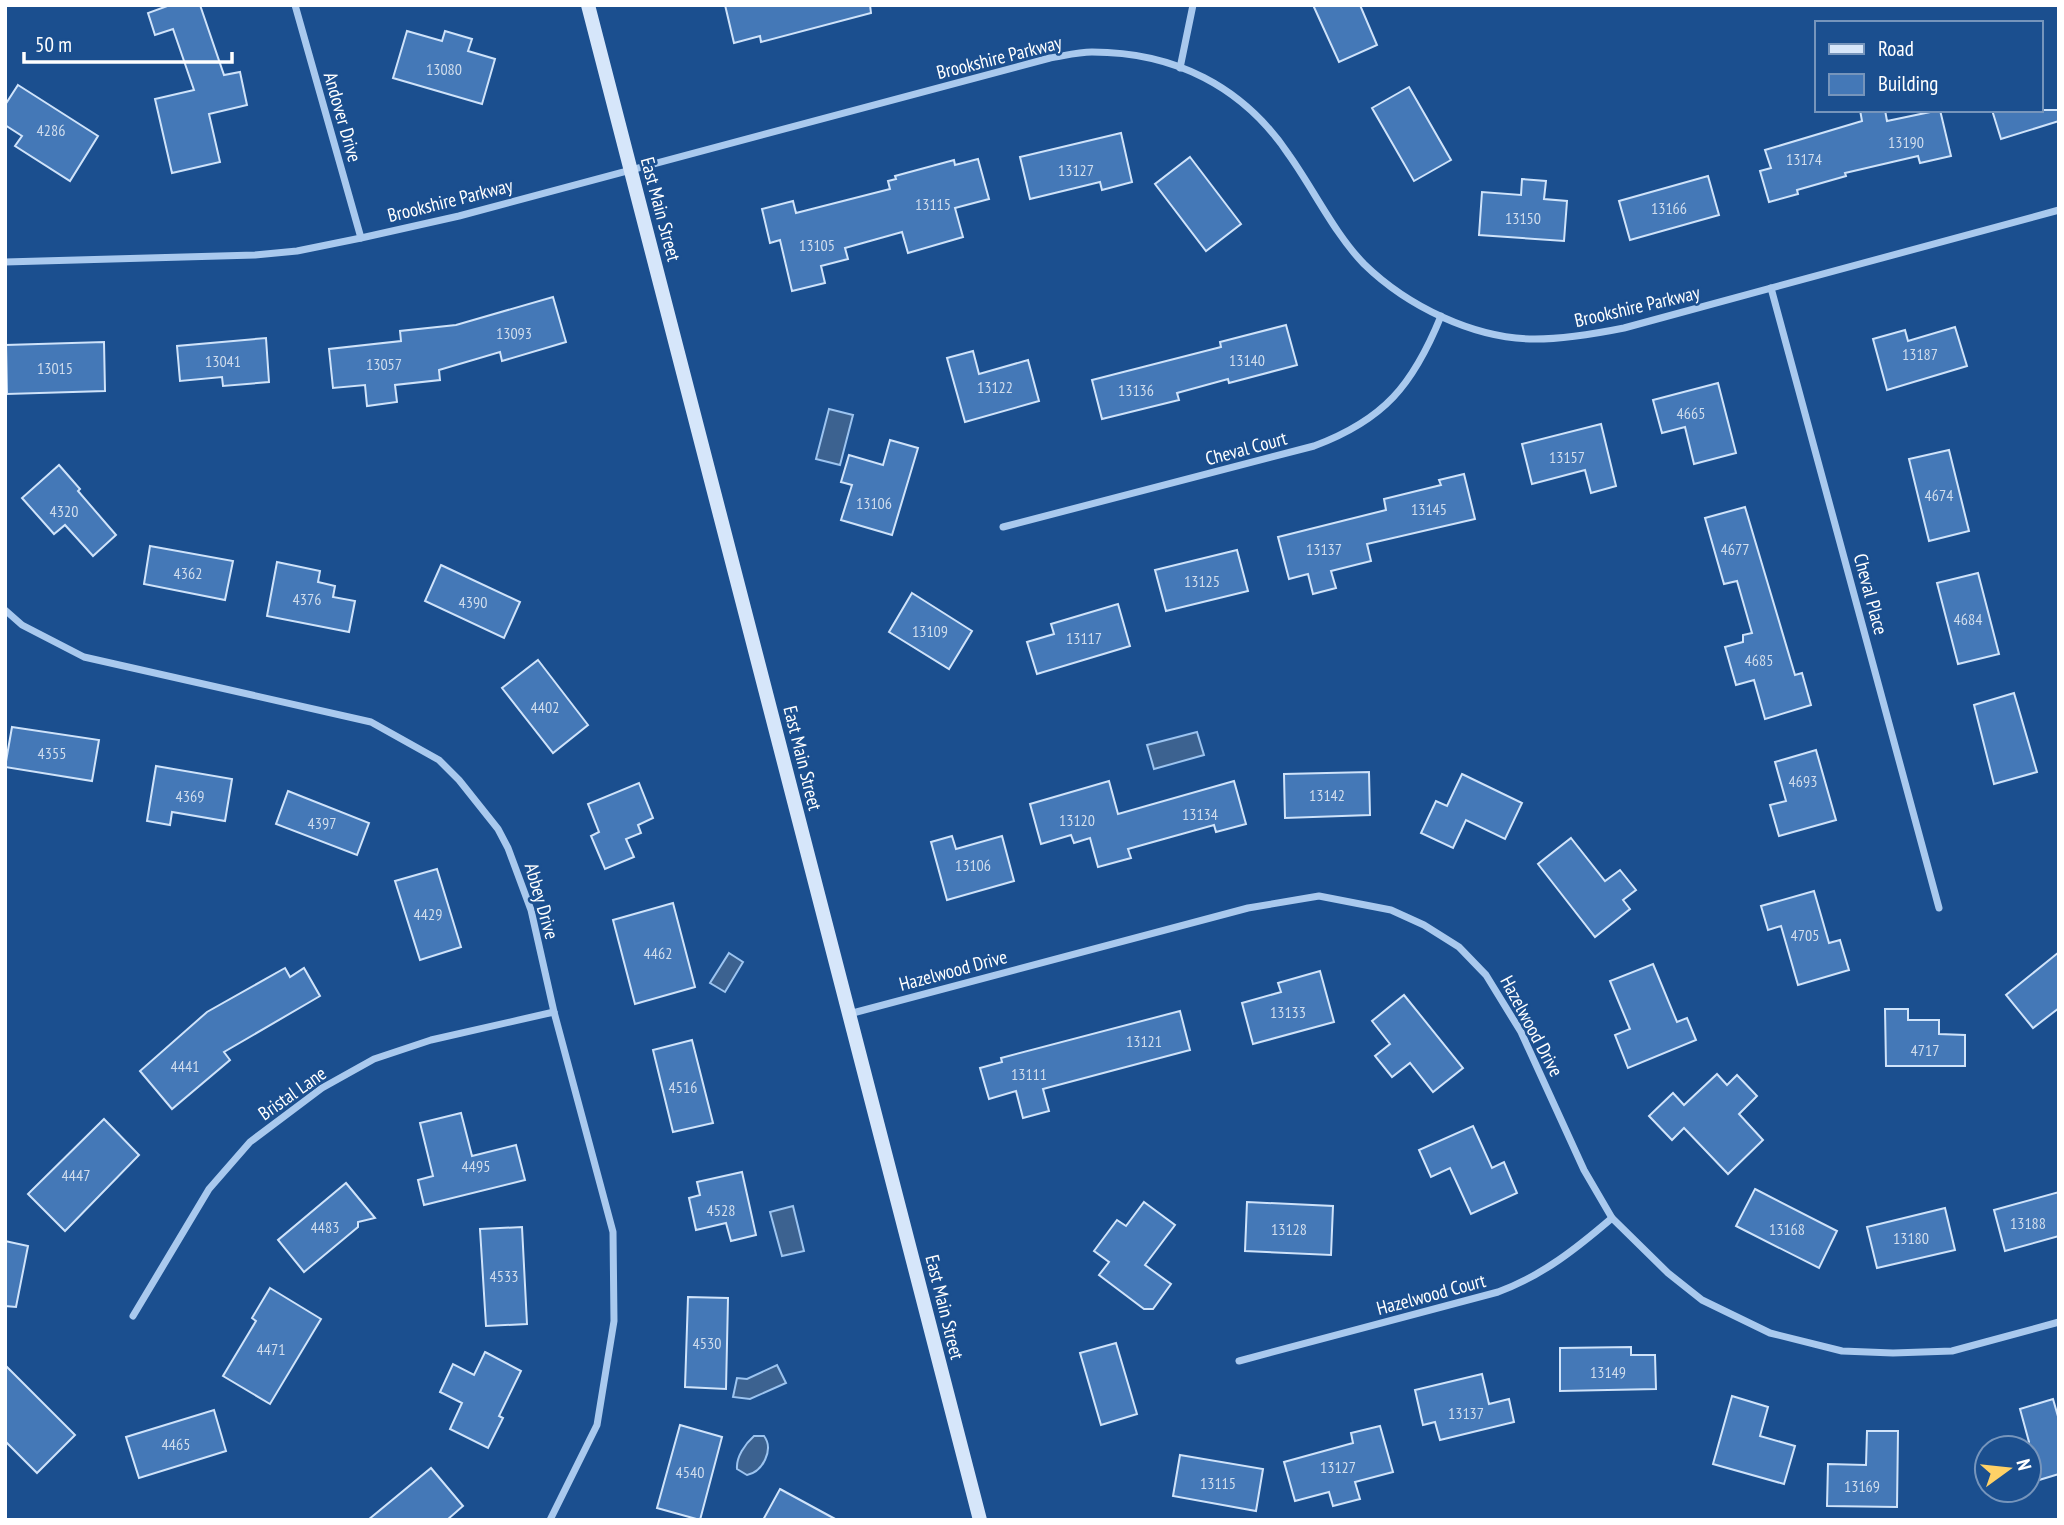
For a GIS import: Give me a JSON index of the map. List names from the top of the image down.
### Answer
{
  "streets": {
    "main road": ["East Main Street"],
    "street": [
      "Brookshire Parkway",
      "Andover Drive",
      "Cheval Court",
      "Cheval Place",
      "Abbey Drive",
      "Hazelwood Drive",
      "Bristal Lane",
      "Hazelwood Court"
    ]
  },
  "crossings": [
    ["Brookshire Parkway", "Andover Drive"],
    ["Brookshire Parkway", "East Main Street"],
    ["Brookshire Parkway", "Cheval Court"],
    ["Brookshire Parkway", "Cheval Place"],
    ["East Main Street", "Hazelwood Drive"],
    ["Abbey Drive", "Bristal Lane"],
    ["Hazelwood Drive", "Hazelwood Court"]
  ],
  "house_numbers": [
    "13080",
    "4286",
    "13190",
    "13174",
    "13127",
    "13115",
    "13166",
    "13150",
    "13105",
    "13093",
    "13187",
    "13140",
    "13041",
    "13057",
    "13015",
    "13122",
    "13136",
    "4665",
    "13157",
    "4674",
    "13106",
    "13145",
    "4320",
    "13137",
    "4677",
    "4362",
    "13125",
    "4376",
    "4390",
    "4684",
    "13109",
    "13117",
    "4685",
    "4402",
    "4355",
    "4693",
    "13142",
    "4369",
    "13134",
    "13120",
    "4397",
    "13106",
    "4429",
    "4705",
    "4462",
    "13133",
    "13121",
    "4717",
    "4441",
    "13111",
    "4516",
    "4495",
    "4447",
    "4528",
    "13188",
    "4483",
    "13128",
    "13168",
    "13180",
    "4533",
    "4530",
    "4471",
    "13149",
    "13137",
    "4465",
    "13127",
    "4540",
    "13115",
    "13169"
  ],
  "legend": ["Road", "Building"],
  "scale_bar": "50 m",
  "north": "right"
}
